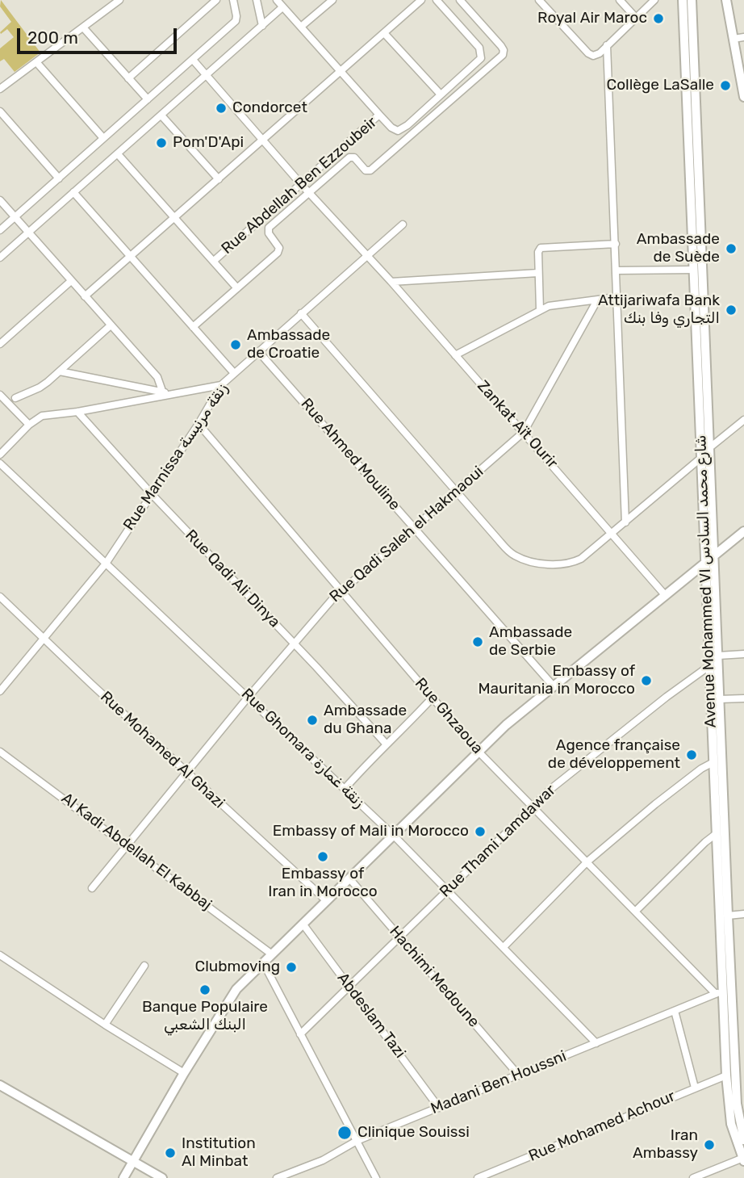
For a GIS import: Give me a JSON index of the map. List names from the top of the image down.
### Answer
{
  "streets": {
    "main road": ["Avenue Mohammed VI شارع محمد السادس"],
    "street": [
      "Rue Abdellah Ben Ezzoubeir",
      "Zankat Aït Ourir",
      "Rue Ahmed Mouline",
      "Rue Marnissa زنقة مرنيسة",
      "Rue Qadi Saleh el Hakmaoui",
      "Rue Qadi Ali Dinya",
      "Rue Ghzaoua",
      "Rue Ghomara زنقة غمارة",
      "Rue Mohamed Al Ghazi",
      "Rue Thami Lamdawar",
      "Al Kadi Abdellah El Kabbaj",
      "Hachimi Medoune",
      "Abdeslam Tazi",
      "Madani Ben Houssni",
      "Rue Mohamed Achour"
    ]
  },
  "crossings": [
    ["Rue Abdellah Ben Ezzoubeir", "Zankat Aït Ourir"],
    ["Zankat Aït Ourir", "Rue Marnissa زنقة مرنيسة"],
    ["Zankat Aït Ourir", "Rue Qadi Saleh el Hakmaoui"],
    ["Rue Ahmed Mouline", "Rue Marnissa زنقة مرنيسة"],
    ["Rue Ahmed Mouline", "Rue Qadi Saleh el Hakmaoui"],
    ["Rue Marnissa زنقة مرنيسة", "Rue Qadi Ali Dinya"],
    ["Rue Marnissa زنقة مرنيسة", "Rue Ghzaoua"],
    ["Rue Marnissa زنقة مرنيسة", "Rue Ghomara زنقة غمارة"],
    ["Rue Marnissa زنقة مرنيسة", "Rue Mohamed Al Ghazi"],
    ["Rue Qadi Saleh el Hakmaoui", "Rue Qadi Ali Dinya"],
    ["Rue Qadi Saleh el Hakmaoui", "Rue Ghzaoua"],
    ["Rue Qadi Saleh el Hakmaoui", "Rue Ghomara زنقة غمارة"],
    ["Rue Qadi Saleh el Hakmaoui", "Rue Mohamed Al Ghazi"],
    ["Rue Qadi Saleh el Hakmaoui", "Al Kadi Abdellah El Kabbaj"],
    ["Avenue Mohammed VI شارع محمد السادس", "Rue Ghzaoua"],
    ["Avenue Mohammed VI شارع محمد السادس", "Rue Thami Lamdawar"],
    ["Avenue Mohammed VI شارع محمد السادس", "Madani Ben Houssni"],
    ["Avenue Mohammed VI شارع محمد السادس", "Rue Mohamed Achour"],
    ["Rue Ghzaoua", "Rue Thami Lamdawar"],
    ["Rue Ghzaoua", "Madani Ben Houssni"],
    ["Rue Ghomara زنقة غمارة", "Rue Thami Lamdawar"],
    ["Rue Ghomara زنقة غمارة", "Madani Ben Houssni"],
    ["Rue Thami Lamdawar", "Hachimi Medoune"],
    ["Rue Thami Lamdawar", "Abdeslam Tazi"],
    ["Hachimi Medoune", "Madani Ben Houssni"],
    ["Abdeslam Tazi", "Madani Ben Houssni"]
  ],
  "places": [
    "Royal Air Maroc",
    "Collège LaSalle",
    "Condorcet",
    "Pom'D'Api",
    "Ambassade de Suède",
    "Attijariwafa Bank التجاري وفا بنك",
    "Ambassade de Croatie",
    "Ambassade de Serbie",
    "Embassy of Mauritania in Morocco",
    "Ambassade du Ghana",
    "Agence française de développement",
    "Embassy of Mali in Morocco",
    "Embassy of Iran in Morocco",
    "Clubmoving",
    "Banque Populaire البنك الشعبي",
    "Clinique Souissi",
    "Iran Ambassy",
    "Institution Al Minbat"
  ],
  "scale_bar": "200 m"
}
